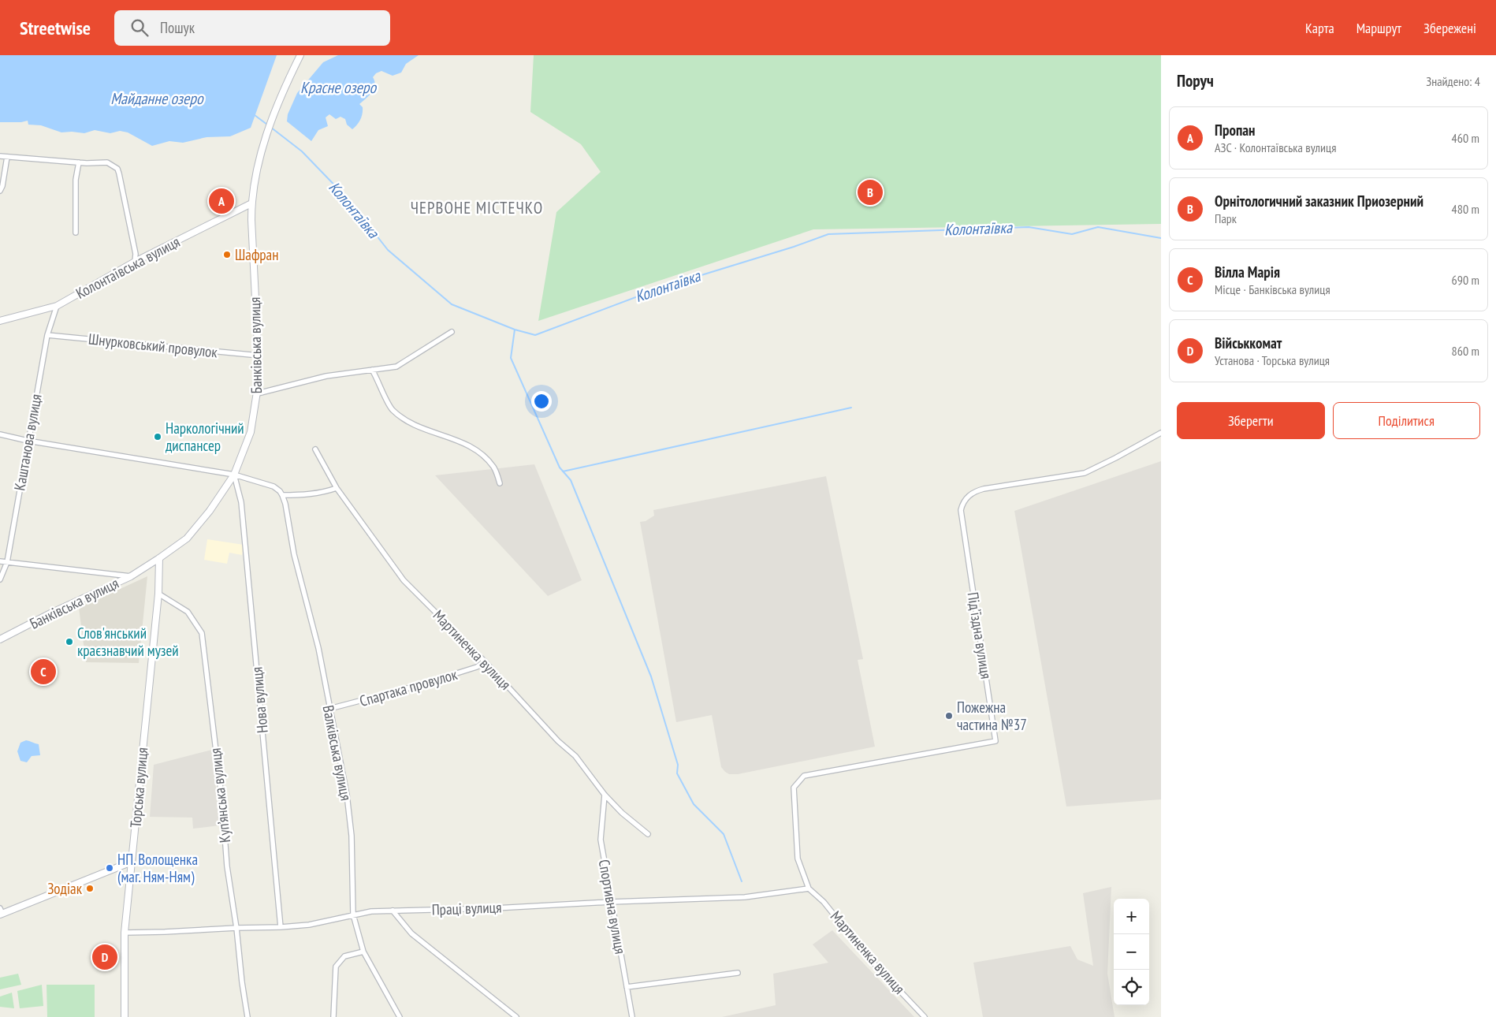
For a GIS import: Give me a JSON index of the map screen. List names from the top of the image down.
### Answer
{
  "streets": {
    "main road": ["Колонтаївська вулиця", "Банківська вулиця", "Торська вулиця"],
    "street": [
      "Шнурковський провулок",
      "Каштанова вулиця",
      "Під’їздна вулиця",
      "Мартиненка вулиця",
      "Спартака провулок",
      "Нова вулиця",
      "Валківська вулиця",
      "Куп’янська вулиця",
      "Спортивна вулиця",
      "Праці вулиця"
    ]
  },
  "crossings": [
    ["Колонтаївська вулиця", "Банківська вулиця"],
    ["Колонтаївська вулиця", "Каштанова вулиця"],
    ["Шнурковський провулок", "Банківська вулиця"],
    ["Шнурковський провулок", "Каштанова вулиця"],
    ["Банківська вулиця", "Нова вулиця"],
    ["Банківська вулиця", "Торська вулиця"],
    ["Під’їздна вулиця", "Мартиненка вулиця"],
    ["Під’їздна вулиця", "Праці вулиця"],
    ["Мартиненка вулиця", "Спартака провулок"],
    ["Мартиненка вулиця", "Спортивна вулиця"],
    ["Мартиненка вулиця", "Праці вулиця"],
    ["Спартака провулок", "Валківська вулиця"],
    ["Нова вулиця", "Праці вулиця"],
    ["Валківська вулиця", "Праці вулиця"],
    ["Торська вулиця", "Куп’янська вулиця"],
    ["Торська вулиця", "Праці вулиця"],
    ["Куп’янська вулиця", "Праці вулиця"],
    ["Спортивна вулиця", "Праці вулиця"]
  ],
  "districts": ["ЧЕРВОНЕ МІСТЕЧКО"],
  "water": ["Красне озеро", "Майданне озеро", "Колонтаївка"],
  "places": [
    "Шафран",
    "Наркологічний диспансер",
    "Слов'янський краєзнавчий музей",
    "Пожежна частина №37",
    "НП. Волощенка (маг. Ням-Ням)",
    "Зодіак"
  ],
  "page": {
    "header": "Streetwise",
    "search": "Пошук",
    "nav": ["Карта", "Маршрут", "Збережені"],
    "heading": ["Поруч", "Знайдено: 4"],
    "list": [
      {
        "mark": "A",
        "name": "Пропан",
        "note": "АЗС · Колонтаївська вулиця",
        "value": "460 m"
      },
      {
        "mark": "B",
        "name": "Орнiтологичний заказник Приозерний",
        "note": "Парк",
        "value": "480 m"
      },
      {
        "mark": "C",
        "name": "Вілла Марія",
        "note": "Місце · Банківська вулиця",
        "value": "690 m"
      },
      {
        "mark": "D",
        "name": "Військкомат",
        "note": "Установа · Торська вулиця",
        "value": "860 m"
      }
    ],
    "pins": [
      "B",
      "A",
      "C",
      "D"
    ],
    "buttons": ["Зберегти", "Поділитися"],
    "map_buttons": ["+", "−"]
  }
}
